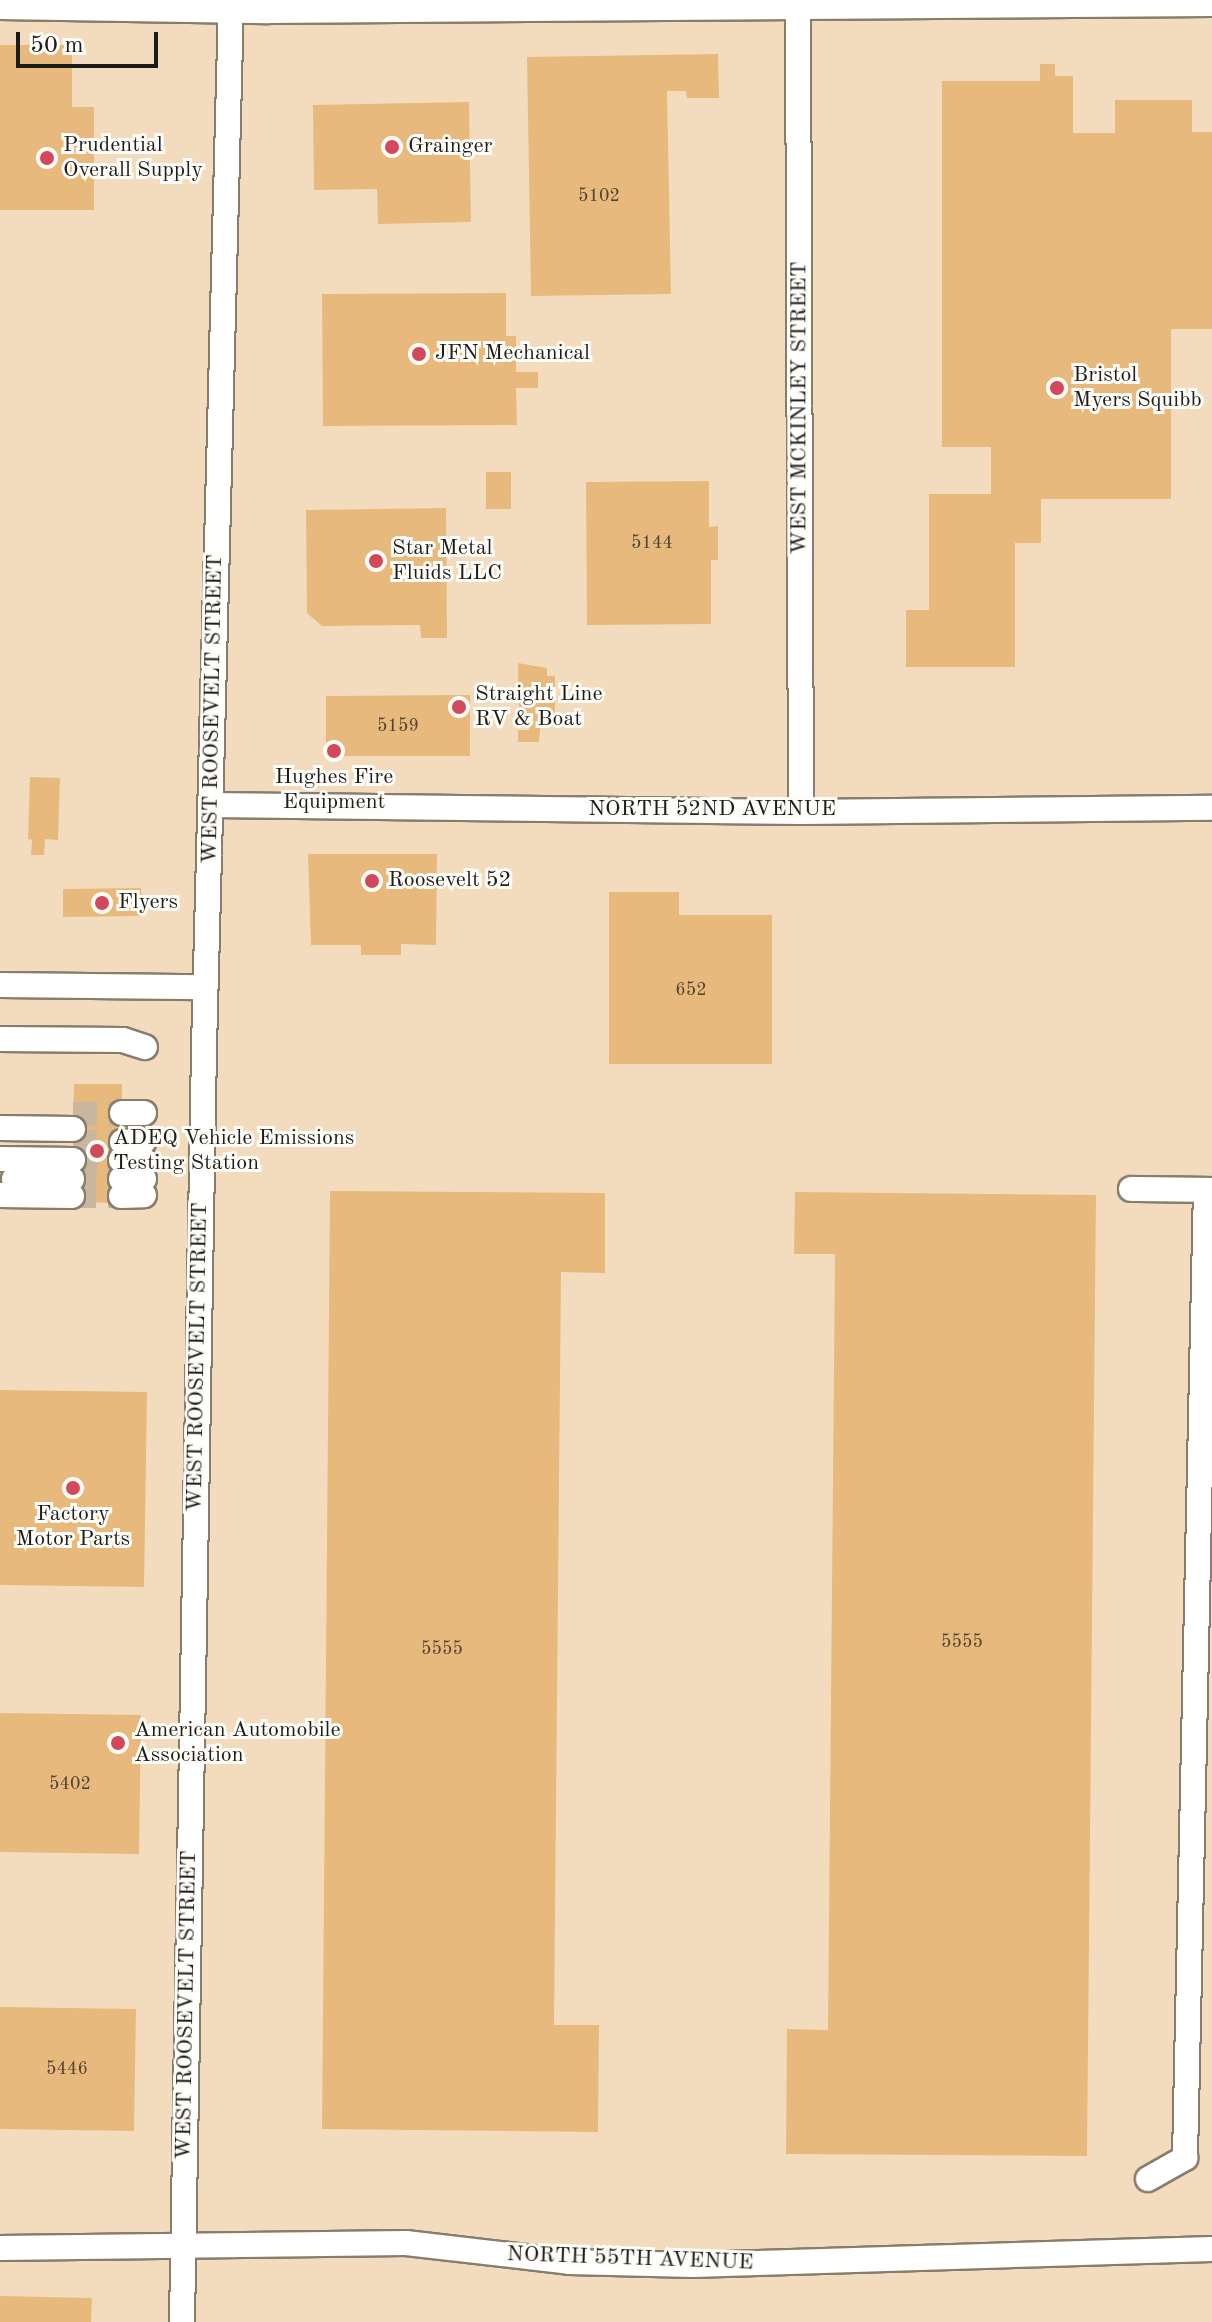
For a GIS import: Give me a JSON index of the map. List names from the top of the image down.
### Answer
{
  "streets": {
    "street": [
      "WEST MCKINLEY STREET",
      "WEST ROOSEVELT STREET",
      "NORTH 52ND AVENUE",
      "NORTH 55TH AVENUE"
    ]
  },
  "crossings": [
    ["WEST MCKINLEY STREET", "NORTH 52ND AVENUE"],
    ["WEST ROOSEVELT STREET", "NORTH 52ND AVENUE"],
    ["WEST ROOSEVELT STREET", "NORTH 55TH AVENUE"]
  ],
  "places": [
    "Grainger",
    "Prudential Overall Supply",
    "JFN Mechanical",
    "Bristol Myers Squibb",
    "Star Metal Fluids LLC",
    "Straight Line RV & Boat",
    "Hughes Fire Equipment",
    "Roosevelt 52",
    "Flyers",
    "ADEQ Vehicle Emissions Testing Station",
    "Factory Motor Parts",
    "American Automobile Association"
  ],
  "house_numbers": [
    "5102",
    "5144",
    "5159",
    "652",
    "5555",
    "5555",
    "5402",
    "5446"
  ],
  "scale_bar": "50 m"
}
